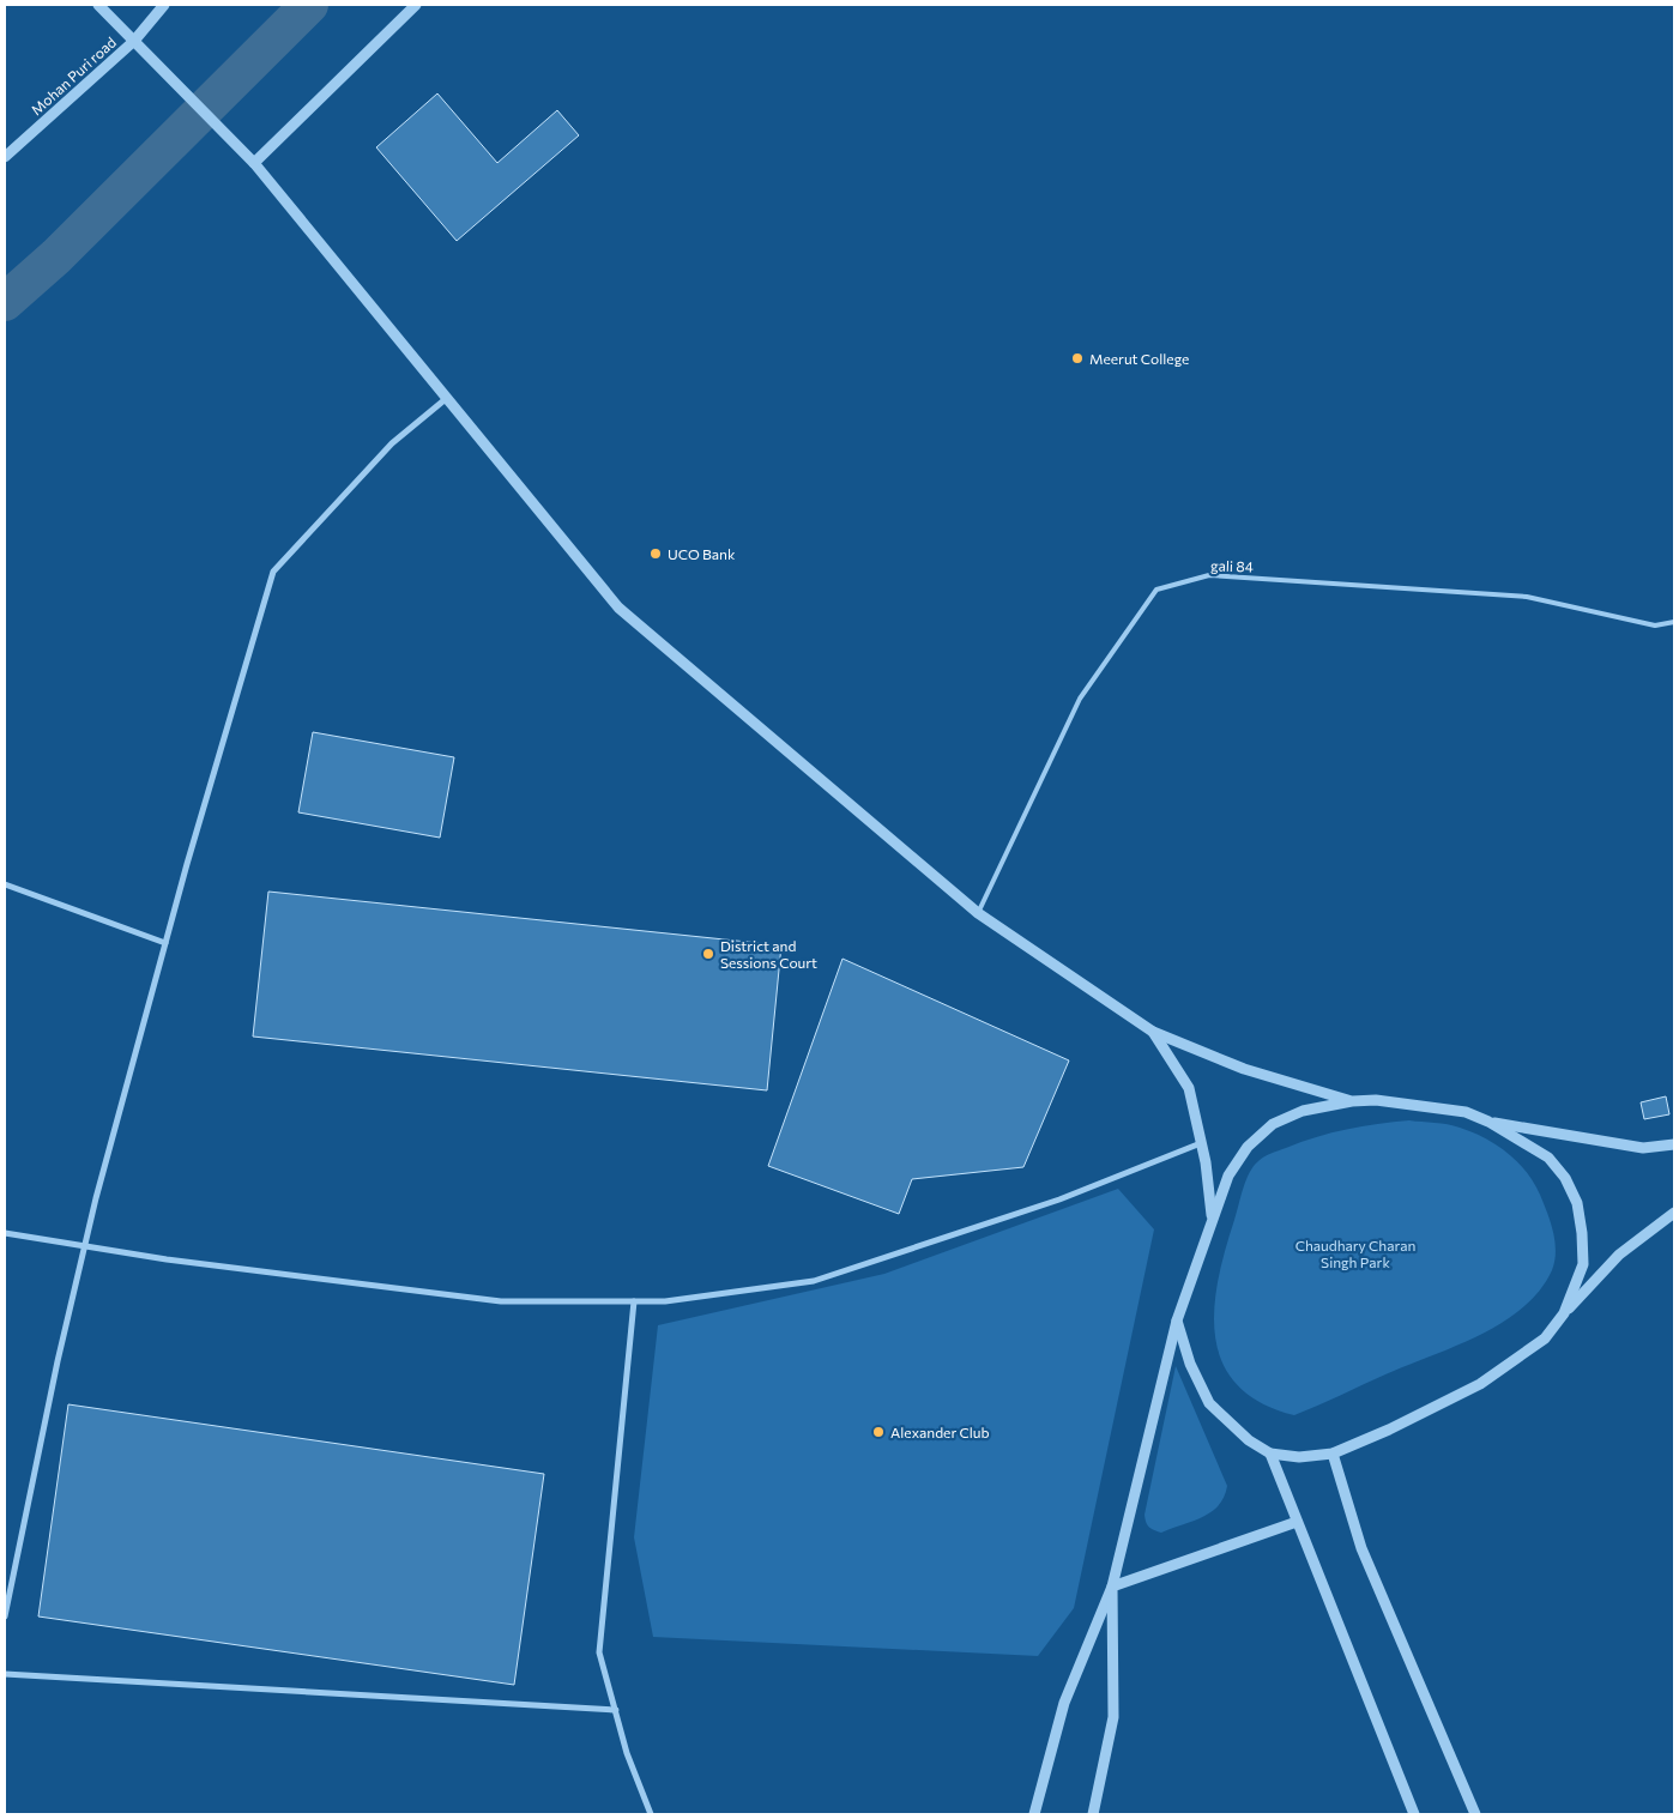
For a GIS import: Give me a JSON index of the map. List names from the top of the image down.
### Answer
{
  "streets": {
    "street": ["Mohan Puri road"],
    "lane": ["gali 84"]
  },
  "parks": ["Chaudhary Charan Singh Park"],
  "places": [
    "Meerut College",
    "UCO Bank",
    "District and Sessions Court",
    "Alexander Club"
  ]
}
